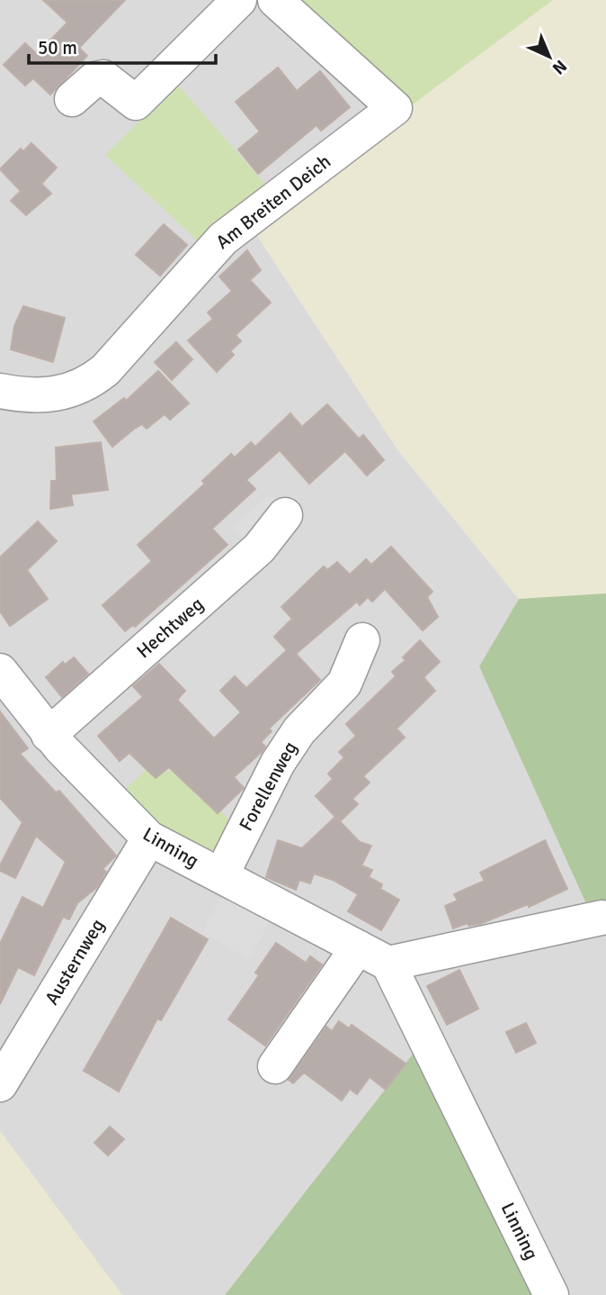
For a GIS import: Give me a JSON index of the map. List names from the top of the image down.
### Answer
{
  "streets": {
    "street": [
      "Am Breiten Deich",
      "Hechtweg",
      "Forellenweg",
      "Linning",
      "Austernweg"
    ]
  },
  "crossings": [
    ["Hechtweg", "Linning"],
    ["Forellenweg", "Linning"],
    ["Linning", "Austernweg"]
  ],
  "scale_bar": "50 m",
  "north": "bottom right"
}
